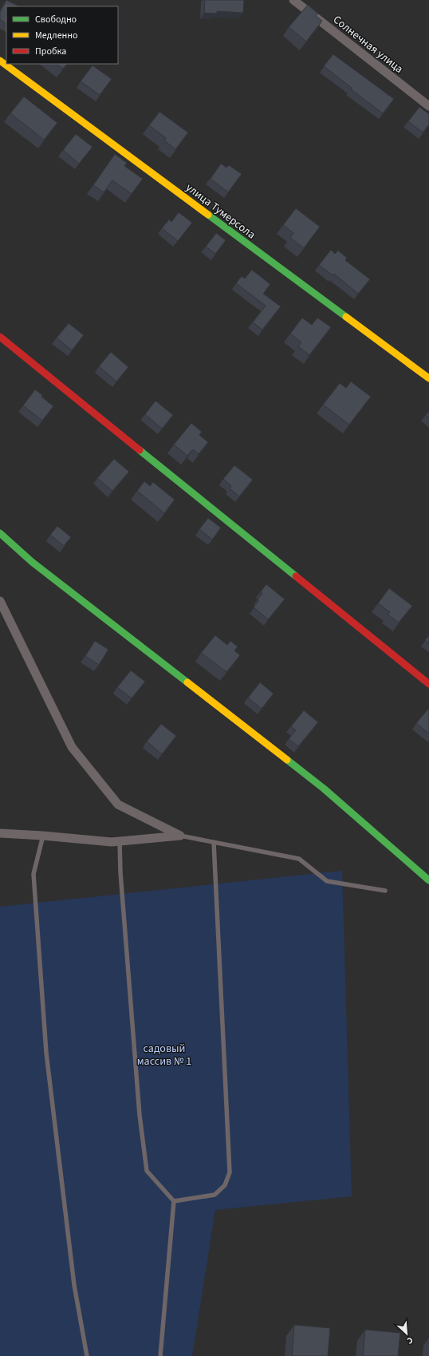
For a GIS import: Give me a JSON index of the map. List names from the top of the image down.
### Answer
{
  "streets": {
    "street": ["Солнечная улица", "улица Тумерсола"]
  },
  "parks": ["садовый массив № 1"],
  "legend": ["Свободно", "Медленно", "Пробка"],
  "north": "bottom right"
}
